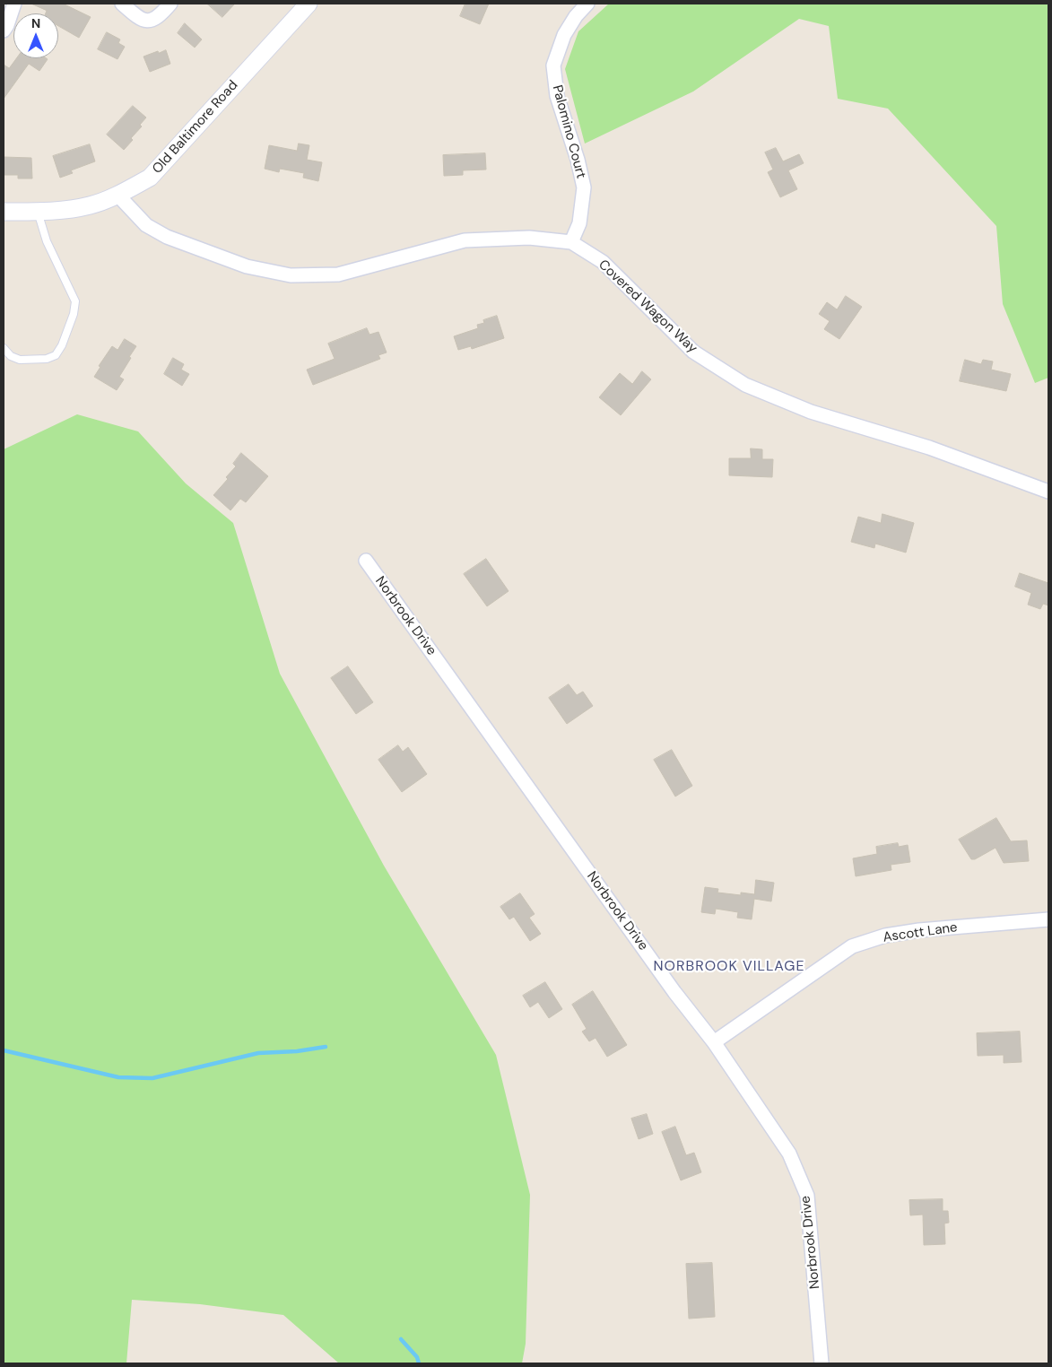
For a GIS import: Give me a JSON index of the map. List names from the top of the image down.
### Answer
{
  "streets": {
    "street": [
      "Old Baltimore Road",
      "Palomino Court",
      "Covered Wagon Way",
      "Norbrook Drive",
      "Ascott Lane"
    ]
  },
  "crossings": [
    ["Old Baltimore Road", "Covered Wagon Way"],
    ["Palomino Court", "Covered Wagon Way"],
    ["Norbrook Drive", "Ascott Lane"]
  ],
  "districts": ["NORBROOK VILLAGE"],
  "north": "top"
}
